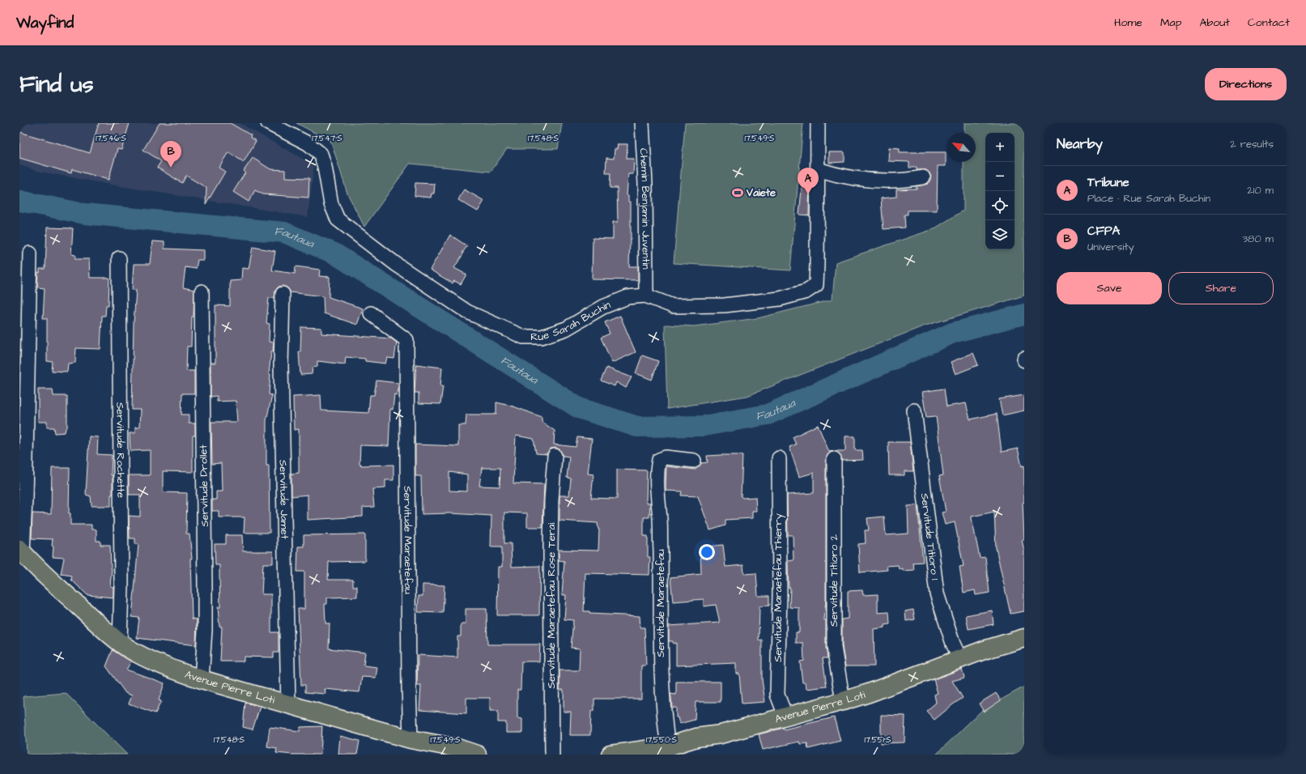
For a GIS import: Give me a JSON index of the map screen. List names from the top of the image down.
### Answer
{
  "streets": {
    "main road": ["Avenue Pierre Loti"],
    "street": [
      "Chemin Benjamin Juventin",
      "Rue Sarah Buchin",
      "Servitude Rochette",
      "Servitude Drollet",
      "Servitude Jamet",
      "Servitude Titioro 1",
      "Servitude Maraetefau",
      "Servitude Titioro 2",
      "Servitude Maraetefau Thierry",
      "Servitude Maraetefau Rose Terai"
    ]
  },
  "crossings": [
    ["Chemin Benjamin Juventin", "Rue Sarah Buchin"],
    ["Servitude Rochette", "Avenue Pierre Loti"],
    ["Servitude Drollet", "Avenue Pierre Loti"],
    ["Servitude Jamet", "Avenue Pierre Loti"],
    ["Servitude Titioro 1", "Avenue Pierre Loti"],
    ["Servitude Maraetefau", "Avenue Pierre Loti"],
    ["Servitude Titioro 2", "Avenue Pierre Loti"],
    ["Servitude Maraetefau Thierry", "Avenue Pierre Loti"]
  ],
  "water": ["Fautaua"],
  "places": {
    "sports": ["Vaiete"]
  },
  "north": "top left",
  "page": {
    "header": "Wayfind",
    "nav": [
      "Home",
      "Map",
      "About",
      "Contact"
    ],
    "buttons": [
      "Directions",
      ["Save", "Share"]
    ],
    "title": "Find us",
    "heading": ["Nearby", "2 results"],
    "map_buttons": ["+", "−"],
    "pins": ["B", "A"],
    "list": [
      {
        "mark": "A",
        "name": "Tribune",
        "note": "Place · Rue Sarah Buchin",
        "value": "210 m"
      },
      {
        "mark": "B",
        "name": "CFPA",
        "note": "University",
        "value": "380 m"
      }
    ]
  },
  "coordinates": [
    "17.546°S",
    "17.547°S",
    "17.548°S",
    "17.549°S",
    "17.550°S",
    "17.551°S"
  ]
}
